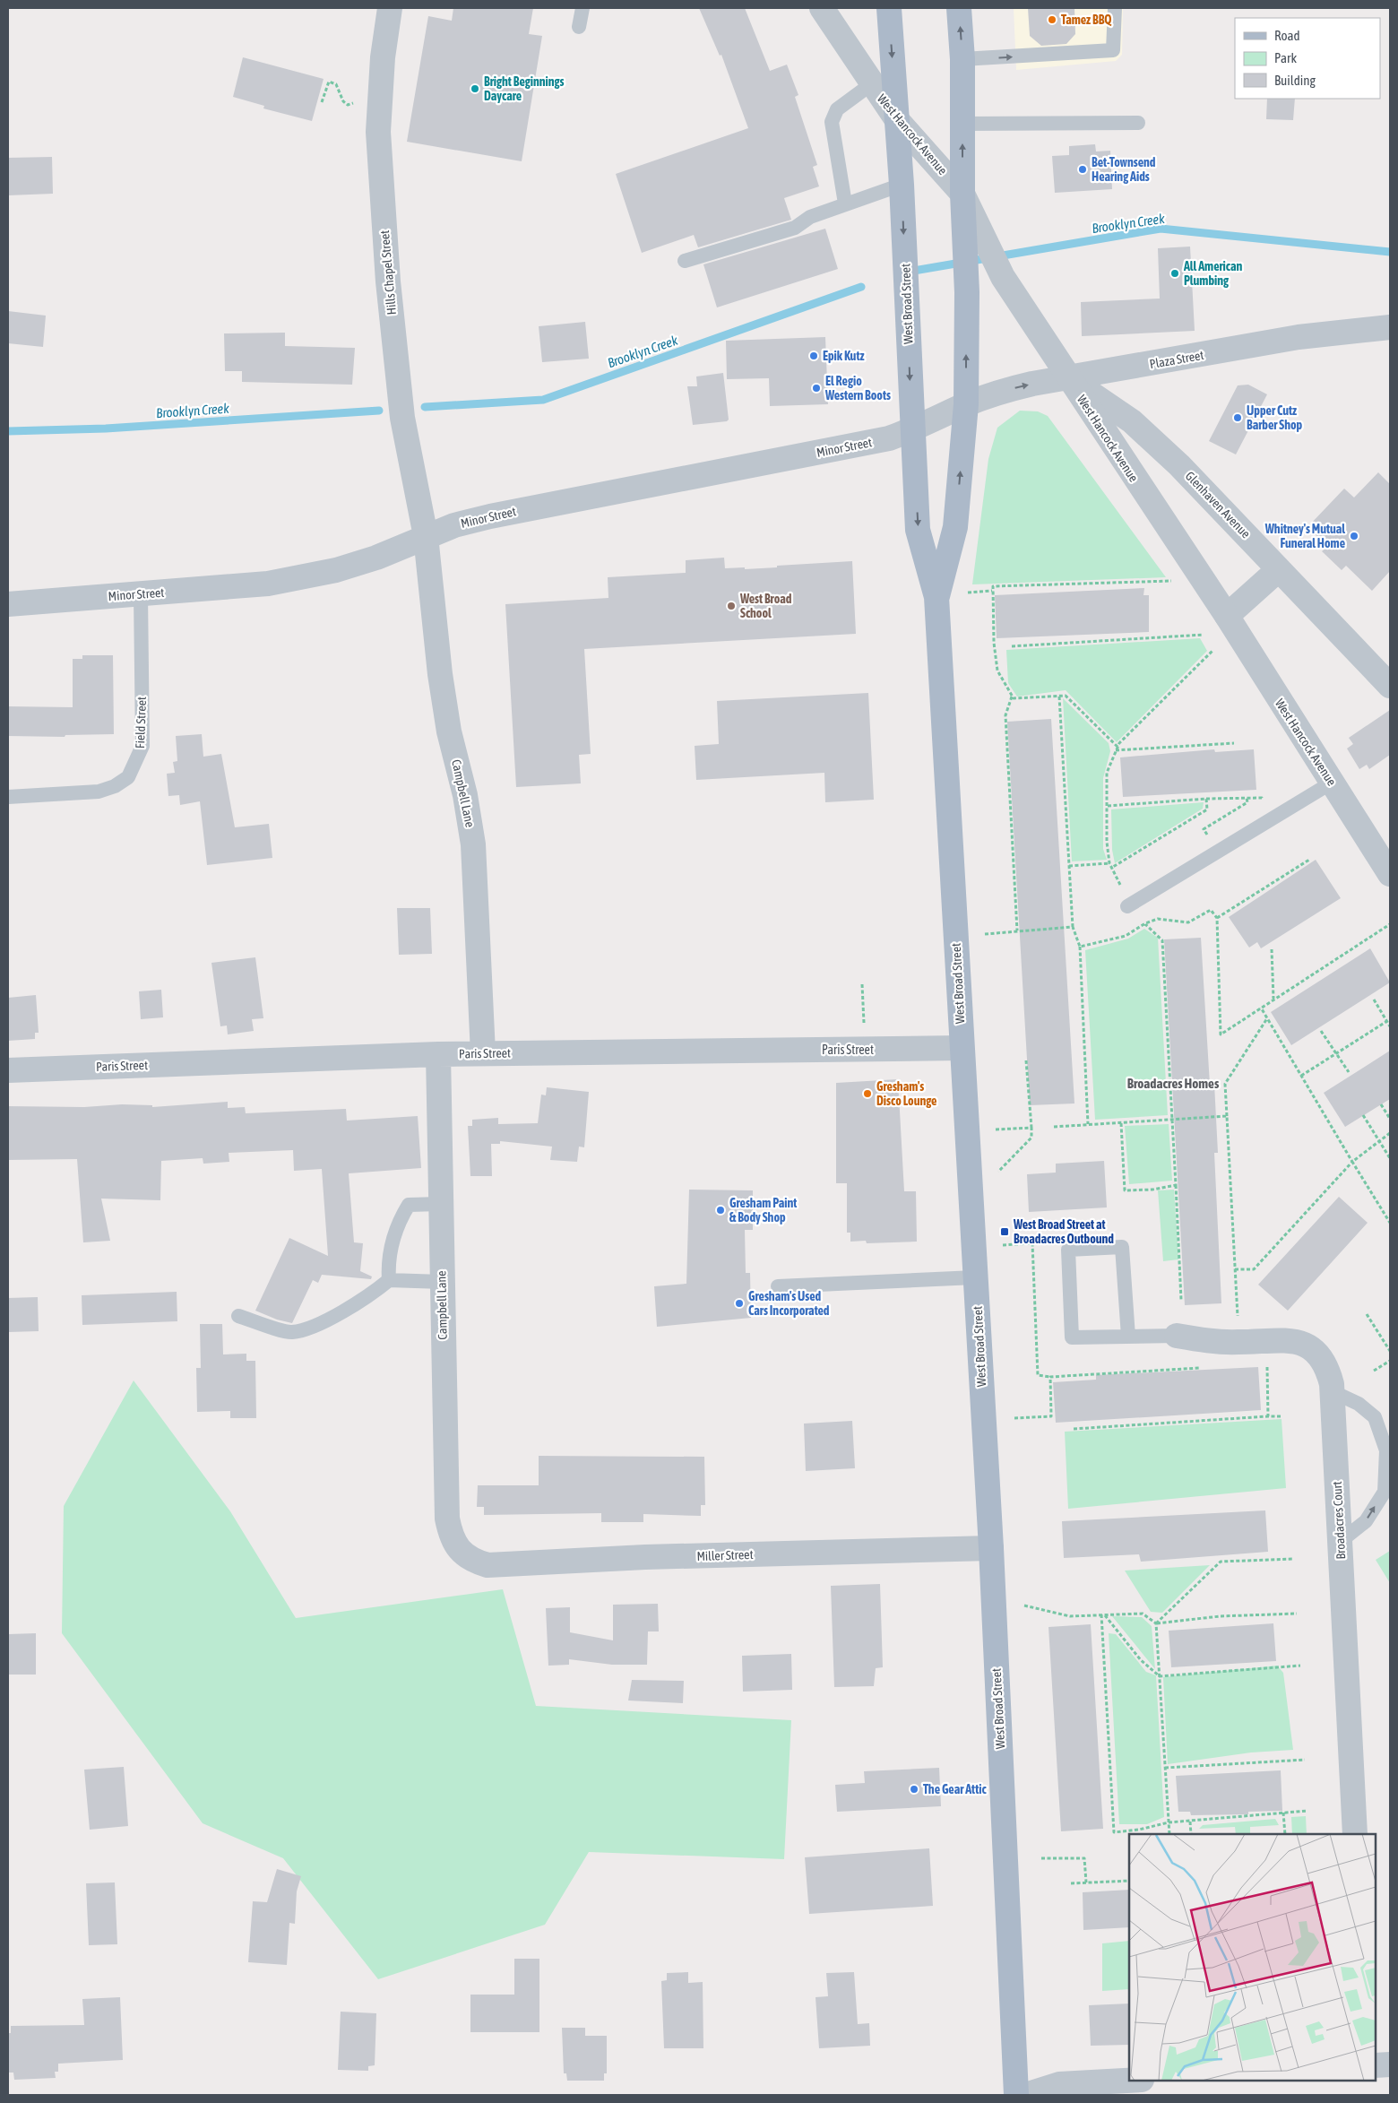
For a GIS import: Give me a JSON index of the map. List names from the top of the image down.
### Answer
{
  "streets": {
    "main road": ["West Broad Street"],
    "street": [
      "West Hancock Avenue",
      "Hills Chapel Street",
      "Plaza Street",
      "Minor Street",
      "Glenhaven Avenue",
      "Campbell Lane",
      "Paris Street",
      "Broadacres Court",
      "Miller Street"
    ],
    "lane": ["Field Street"]
  },
  "crossings": [
    ["West Hancock Avenue", "West Broad Street"],
    ["West Hancock Avenue", "Plaza Street"],
    ["West Hancock Avenue", "Glenhaven Avenue"],
    ["Hills Chapel Street", "Minor Street"],
    ["Hills Chapel Street", "Campbell Lane"],
    ["West Broad Street", "Plaza Street"],
    ["West Broad Street", "Minor Street"],
    ["West Broad Street", "Paris Street"],
    ["West Broad Street", "Miller Street"],
    ["Plaza Street", "Minor Street"],
    ["Plaza Street", "Glenhaven Avenue"],
    ["Minor Street", "Field Street"],
    ["Minor Street", "Campbell Lane"],
    ["Campbell Lane", "Paris Street"],
    ["Campbell Lane", "Miller Street"]
  ],
  "districts": ["Broadacres Homes"],
  "water": ["Brooklyn Creek"],
  "places": {
    "other": [
      "Tamez BBQ",
      "Bright Beginnings Daycare",
      "Bet-Townsend Hearing Aids",
      "All American Plumbing",
      "Epik Kutz",
      "El Regio Western Boots",
      "Upper Cutz Barber Shop",
      "Whitney's Mutual Funeral Home",
      "West Broad School",
      "Gresham's Disco Lounge",
      "Gresham Paint & Body Shop",
      "Gresham's Used Cars Incorporated",
      "The Gear Attic"
    ],
    "transit": ["West Broad Street at Broadacres Outbound"]
  },
  "legend": ["Road", "Park", "Building"]
}
